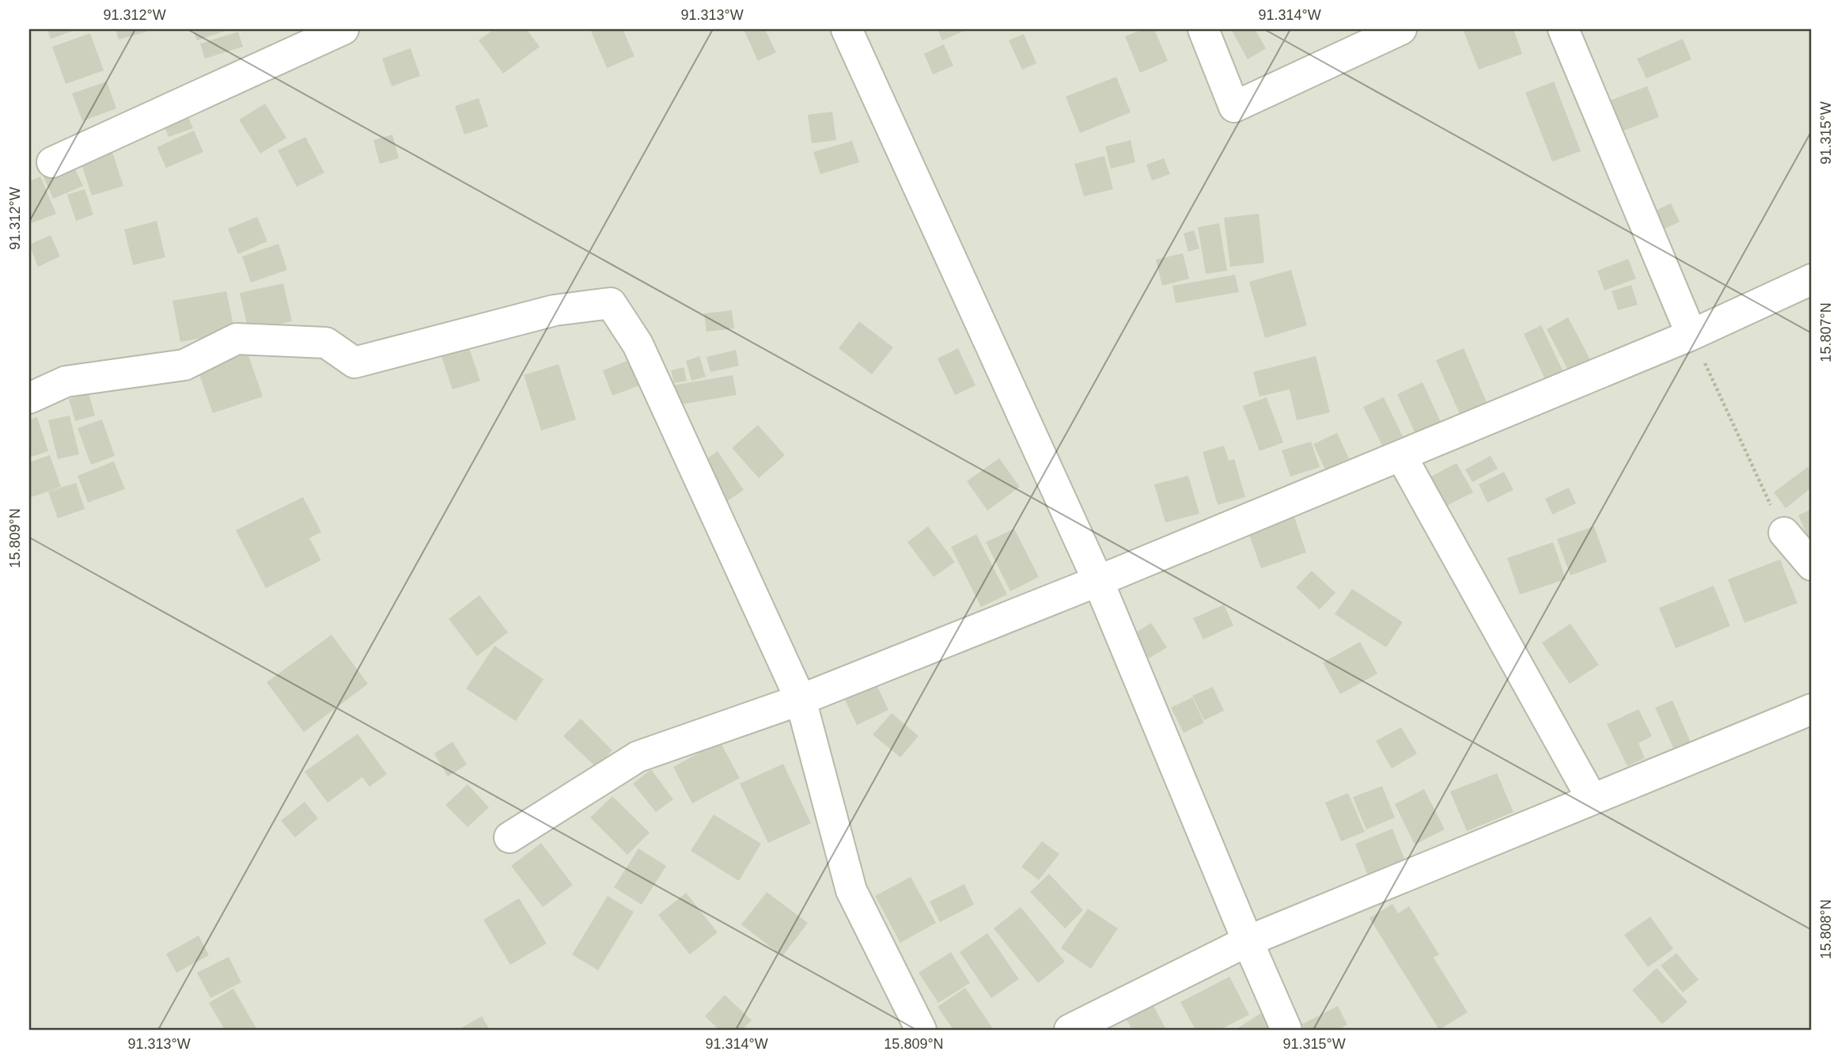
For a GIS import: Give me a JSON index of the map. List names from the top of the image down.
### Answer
{
  "coordinates": [
    "91.312°W",
    "91.313°W",
    "91.314°W",
    "91.315°W",
    "15.807°N",
    "15.809°N",
    "15.808°N"
  ]
}
